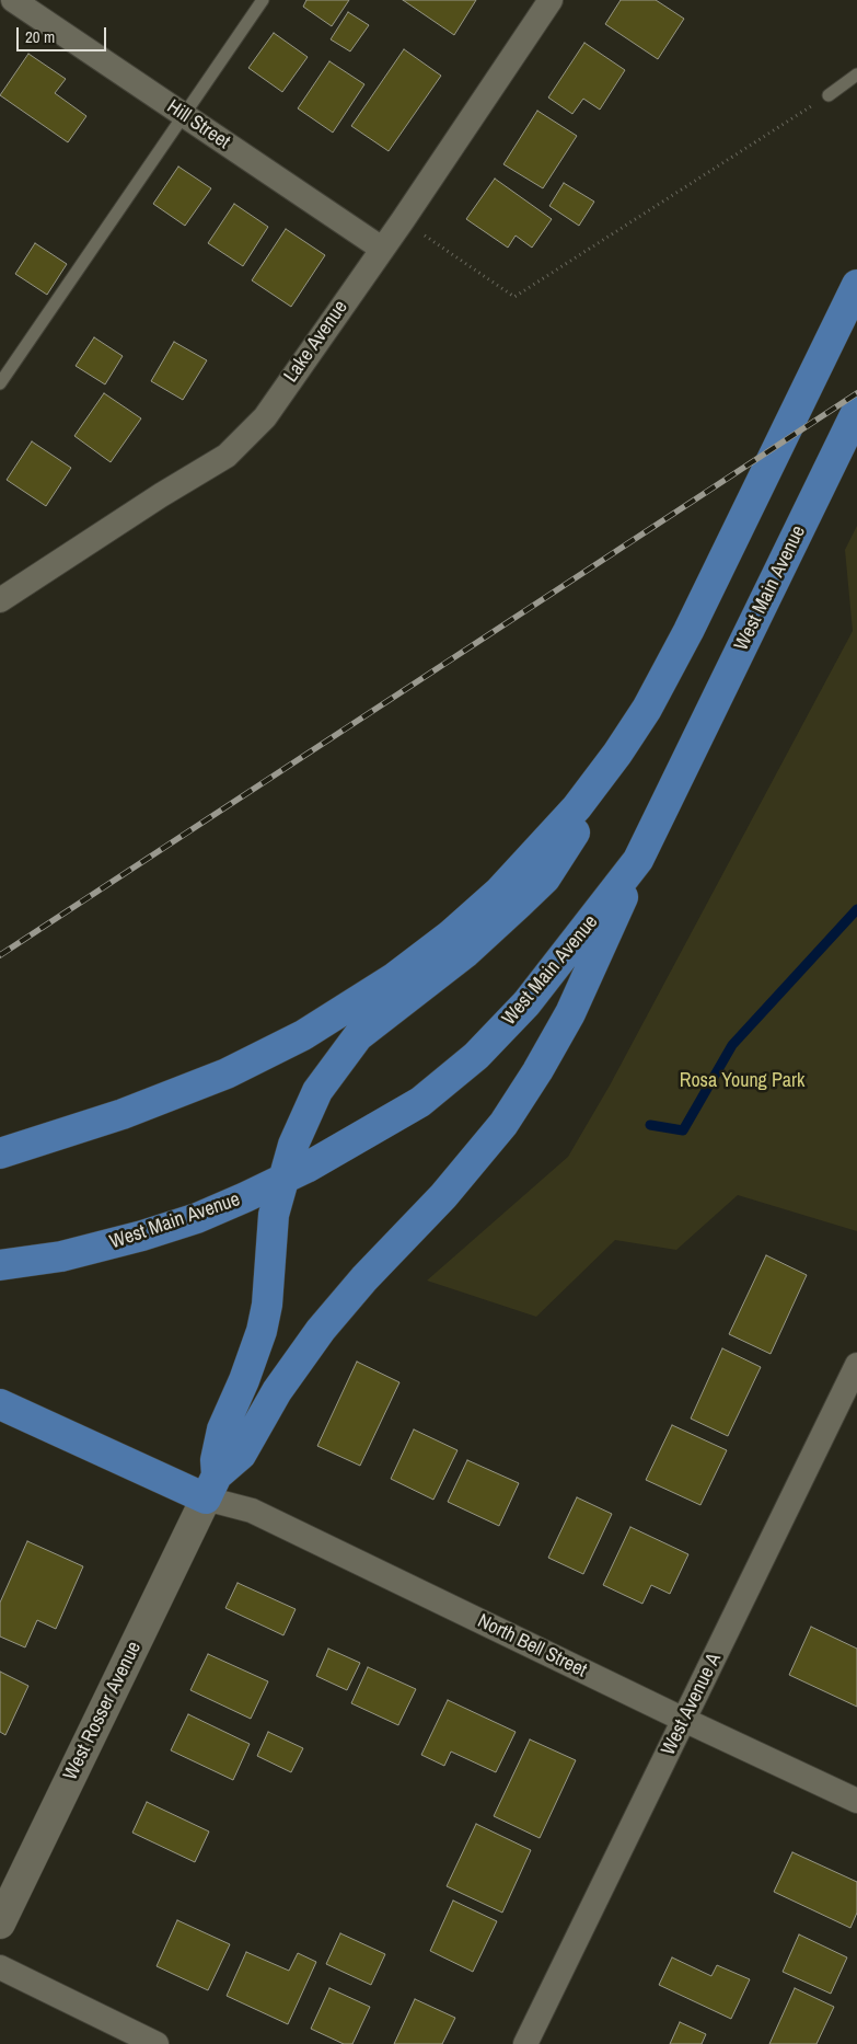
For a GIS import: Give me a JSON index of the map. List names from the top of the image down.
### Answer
{
  "streets": {
    "main road": ["West Main Avenue"],
    "street": [
      "Hill Street",
      "Lake Avenue",
      "North Bell Street",
      "West Avenue A",
      "West Rosser Avenue"
    ]
  },
  "crossings": [
    ["Hill Street", "Lake Avenue"],
    ["North Bell Street", "West Avenue A"],
    ["North Bell Street", "West Rosser Avenue"]
  ],
  "parks": ["Rosa Young Park"],
  "scale_bar": "20 m"
}
